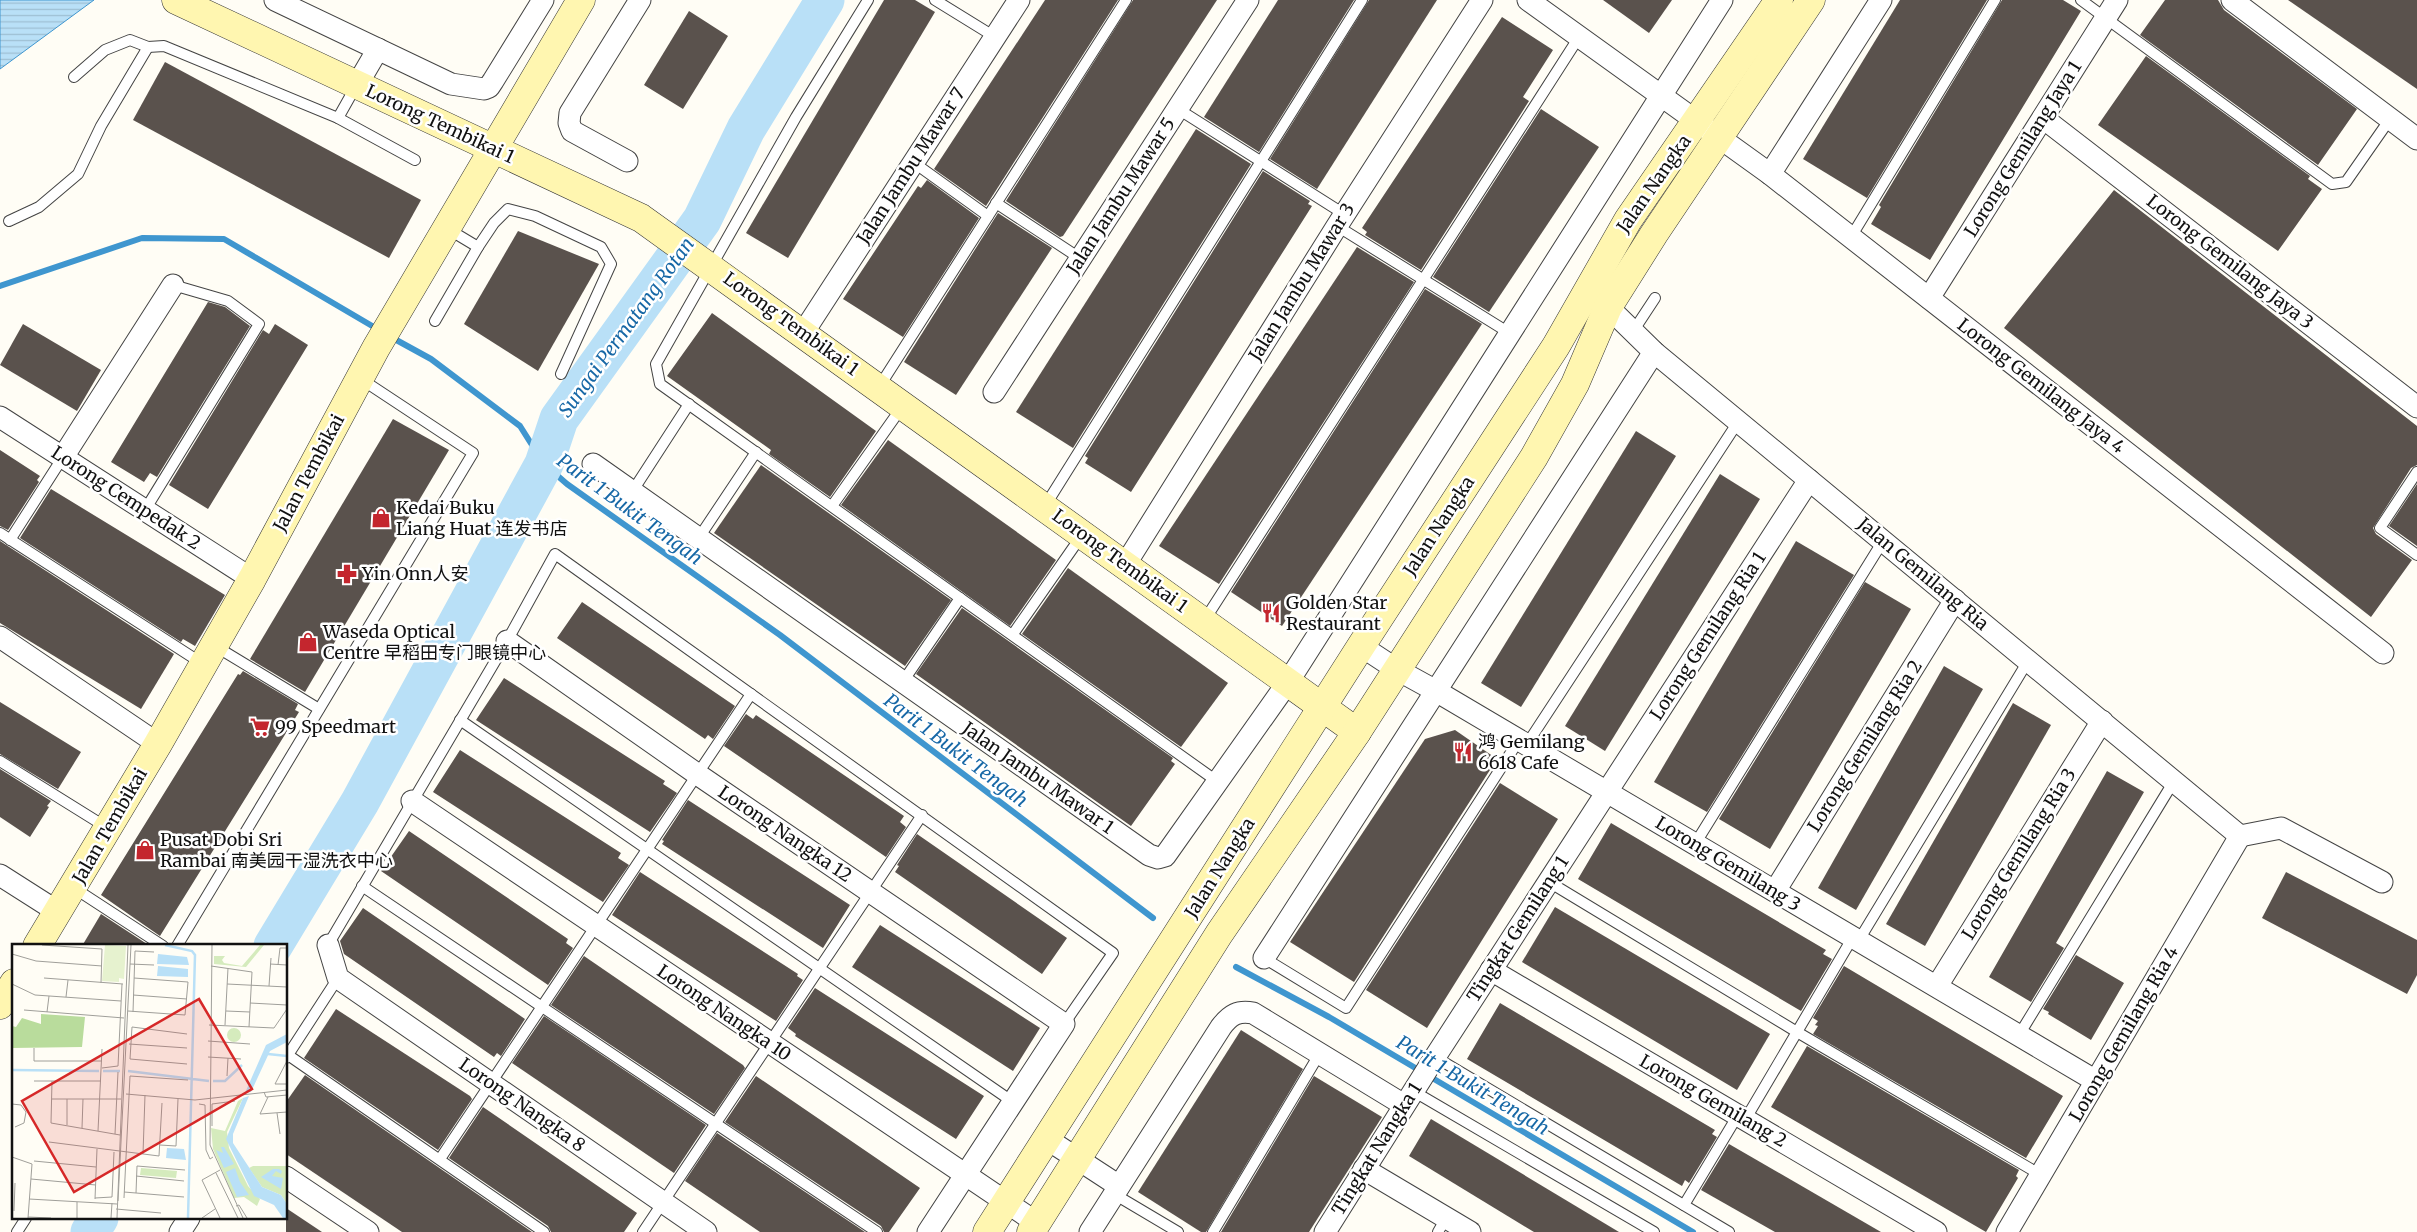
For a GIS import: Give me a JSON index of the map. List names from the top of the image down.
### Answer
{
  "streets": {
    "street": [
      "Lorong Tembikai 1",
      "Lorong Gemilang Jaya 1",
      "Jalan Jambu Mawar 7",
      "Jalan Nangka",
      "Jalan Jambu Mawar 5",
      "Lorong Gemilang Jaya 3",
      "Jalan Jambu Mawar 3",
      "Lorong Gemilang Jaya 4",
      "Jalan Tembikai",
      "Lorong Cempedak 2",
      "Jalan Gemilang Ria",
      "Lorong Gemilang Ria 1",
      "Lorong Gemilang Ria 2",
      "Jalan Jambu Mawar 1",
      "Lorong Nangka 12",
      "Lorong Gemilang Ria 3",
      "Lorong Gemilang 3",
      "Tingkat Gemilang 1",
      "Lorong Nangka 10",
      "Lorong Gemilang Ria 4",
      "Lorong Gemilang 2",
      "Lorong Nangka 8",
      "Tingkat Nangka 1"
    ]
  },
  "crossings": [
    ["Lorong Tembikai 1", "Jalan Jambu Mawar 7"],
    ["Lorong Tembikai 1", "Jalan Nangka"],
    ["Lorong Tembikai 1", "Jalan Jambu Mawar 3"],
    ["Lorong Tembikai 1", "Jalan Tembikai"],
    ["Lorong Tembikai 1", "Jalan Jambu Mawar 1"],
    ["Lorong Gemilang Jaya 1", "Lorong Gemilang Jaya 3"],
    ["Lorong Gemilang Jaya 1", "Lorong Gemilang Jaya 4"],
    ["Jalan Nangka", "Lorong Gemilang Jaya 4"],
    ["Jalan Nangka", "Jalan Gemilang Ria"],
    ["Jalan Nangka", "Lorong Gemilang 3"],
    ["Jalan Nangka", "Lorong Nangka 10"],
    ["Lorong Gemilang Jaya 4", "Jalan Jambu Mawar 1"],
    ["Jalan Tembikai", "Lorong Cempedak 2"],
    ["Jalan Gemilang Ria", "Lorong Gemilang Ria 1"],
    ["Jalan Gemilang Ria", "Lorong Gemilang Ria 2"],
    ["Jalan Gemilang Ria", "Lorong Gemilang Ria 3"],
    ["Jalan Gemilang Ria", "Lorong Gemilang Ria 4"],
    ["Lorong Gemilang Ria 1", "Lorong Gemilang 3"],
    ["Lorong Gemilang Ria 1", "Tingkat Gemilang 1"],
    ["Lorong Gemilang Ria 2", "Lorong Gemilang 3"],
    ["Lorong Gemilang Ria 3", "Lorong Gemilang 3"],
    ["Lorong Gemilang 3", "Tingkat Gemilang 1"],
    ["Lorong Gemilang 3", "Lorong Gemilang Ria 4"],
    ["Tingkat Gemilang 1", "Lorong Gemilang 2"],
    ["Tingkat Gemilang 1", "Tingkat Nangka 1"]
  ],
  "water": ["Sungai Permatang Rotan", "Parit 1 Bukit Tengah"],
  "places": {
    "shop": ["Kedai Buku Liang Huat 连发书店", "Waseda Optical Centre 早稻田专门眼镜中心", "Pusat Dobi Sri Rambai 南美园干湿洗衣中心"],
    "pharmacy": ["Yin Onn人安"],
    "restaurant": ["Golden Star Restaurant", "鸿 Gemilang 6618 Cafe"],
    "supermarket": ["99 Speedmart"]
  }
}
